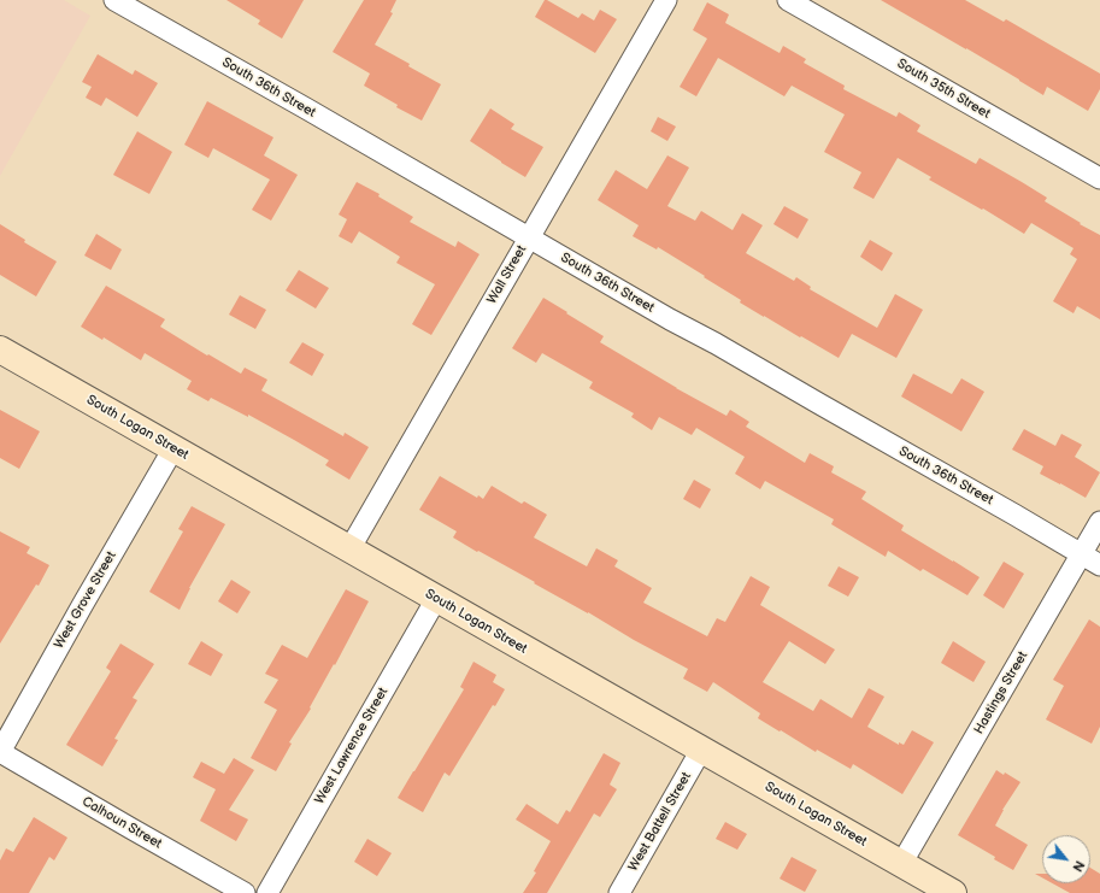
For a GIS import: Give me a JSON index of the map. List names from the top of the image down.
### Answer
{
  "streets": {
    "street": [
      "South 36th Street",
      "South 35th Street",
      "Wall Street",
      "South Logan Street",
      "West Grove Street",
      "Hastings Street",
      "West Lawrence Street",
      "West Battell Street",
      "Calhoun Street"
    ]
  },
  "crossings": [
    ["South 36th Street", "Wall Street"],
    ["South 36th Street", "Hastings Street"],
    ["Wall Street", "South Logan Street"],
    ["South Logan Street", "West Grove Street"],
    ["South Logan Street", "Hastings Street"],
    ["South Logan Street", "West Lawrence Street"],
    ["South Logan Street", "West Battell Street"],
    ["West Grove Street", "Calhoun Street"]
  ],
  "north": "bottom right"
}
